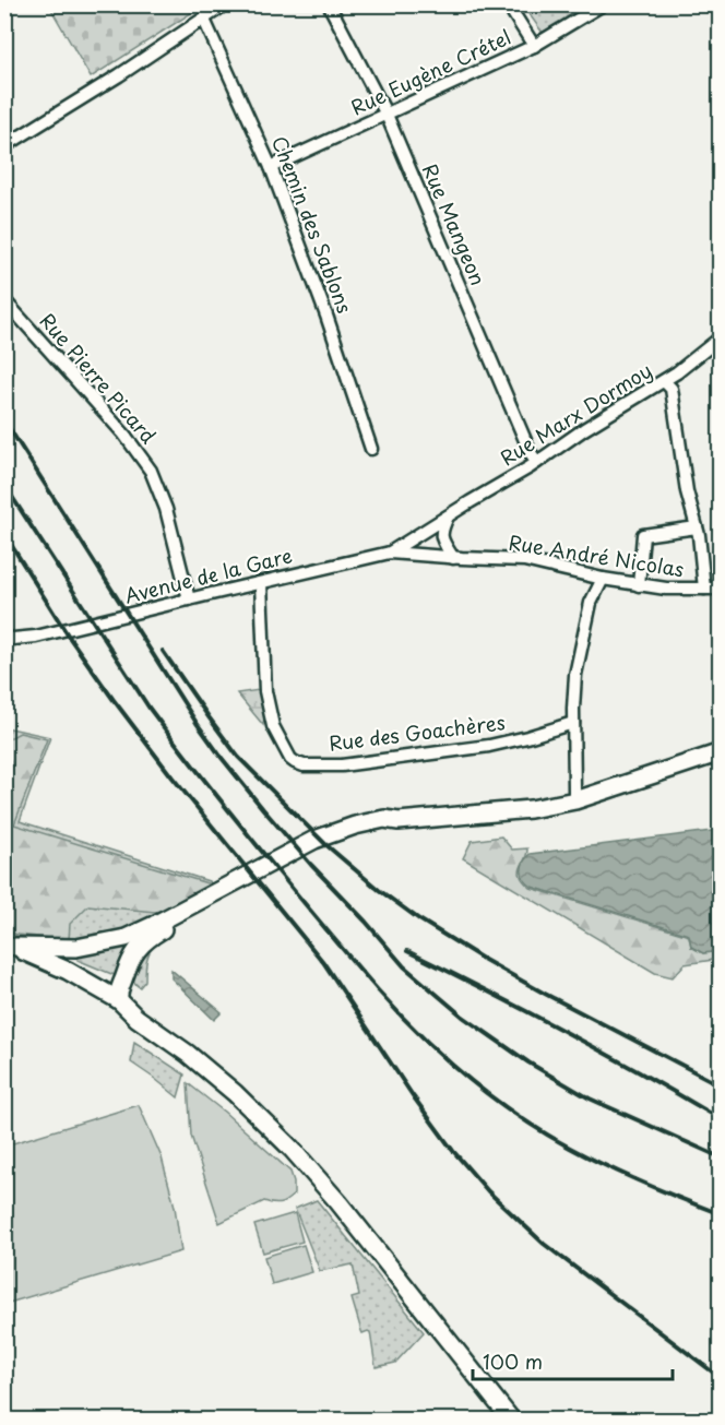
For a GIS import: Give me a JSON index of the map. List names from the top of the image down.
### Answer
{
  "streets": {
    "street": [
      "Rue Eugène Crétel",
      "Chemin des Sablons",
      "Rue Mangeon",
      "Rue Pierre Picard",
      "Rue Marx Dormoy",
      "Rue André Nicolas",
      "Avenue de la Gare",
      "Rue des Goachères"
    ]
  },
  "crossings": [
    ["Rue Eugène Crétel", "Chemin des Sablons"],
    ["Rue Eugène Crétel", "Rue Mangeon"],
    ["Rue Mangeon", "Rue Marx Dormoy"],
    ["Rue Pierre Picard", "Avenue de la Gare"],
    ["Rue Marx Dormoy", "Rue André Nicolas"],
    ["Rue Marx Dormoy", "Avenue de la Gare"],
    ["Rue André Nicolas", "Avenue de la Gare"],
    ["Avenue de la Gare", "Rue des Goachères"]
  ],
  "scale_bar": "100 m"
}
